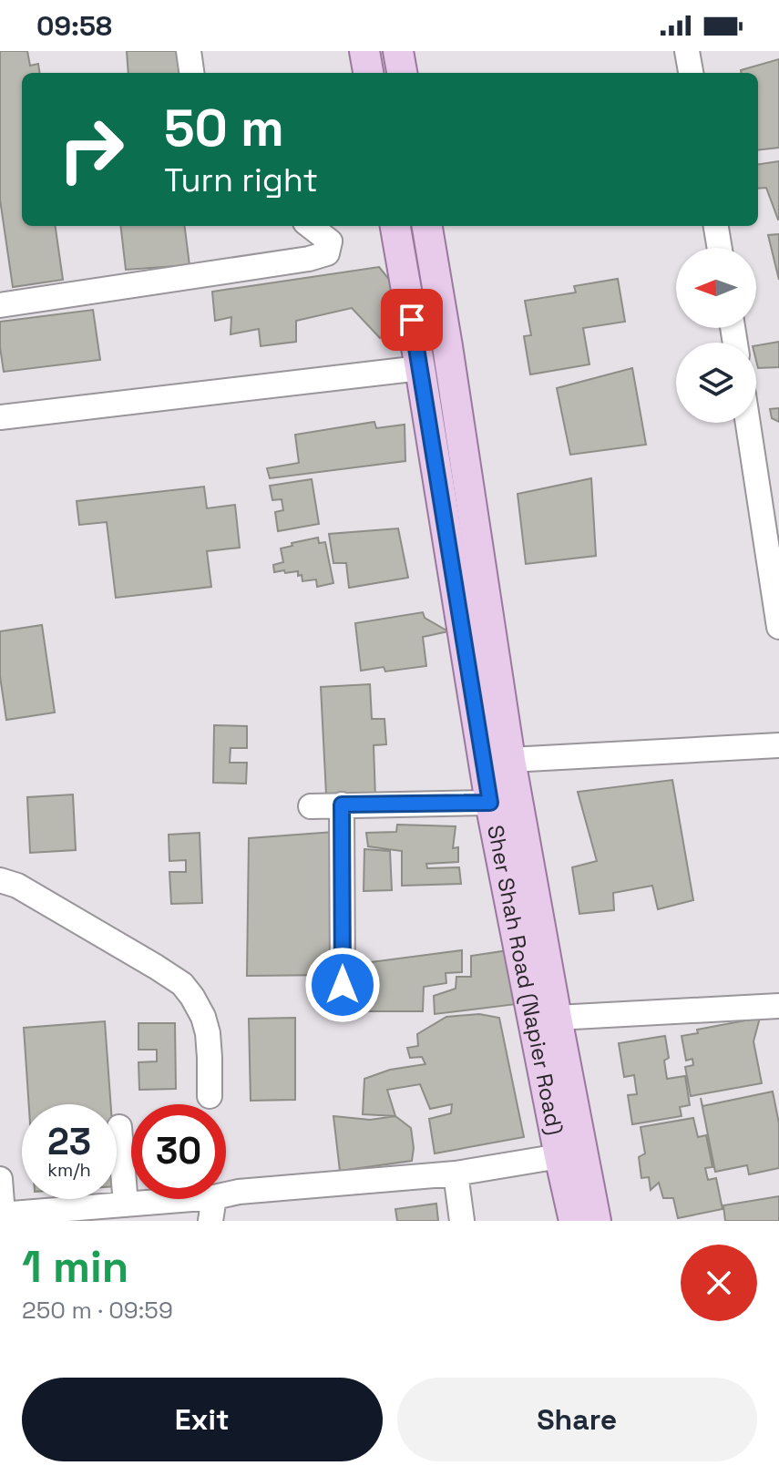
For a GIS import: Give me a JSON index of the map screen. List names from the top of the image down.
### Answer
{
  "streets": {
    "main road": ["Sher Shah Road (Napier Road)"]
  },
  "north": "left",
  "page": {
    "status": "09:58",
    "turn": ["50 m", "Turn right"],
    "speed": "23 km/h",
    "limit": "30",
    "heading": ["1 min", "250 m · 09:59"],
    "buttons": ["Exit", "Share"]
  }
}
